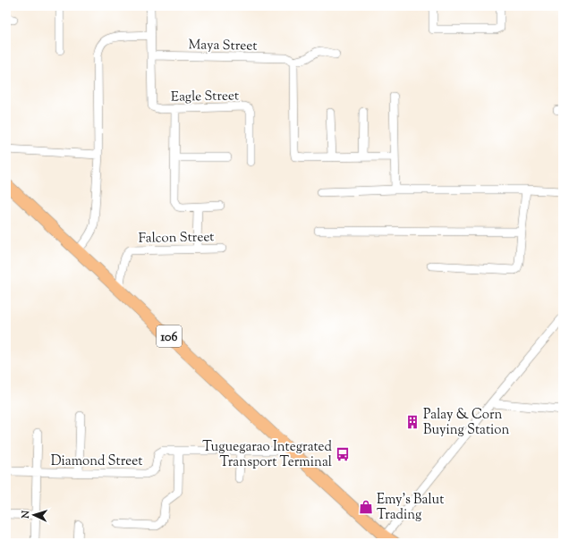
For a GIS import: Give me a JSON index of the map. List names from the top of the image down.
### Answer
{
  "streets": {
    "highway": ["106"],
    "street": [
      "Maya Street",
      "Eagle Street",
      "Falcon Street",
      "Diamond Street"
    ]
  },
  "crossings": [
    ["Maya Street", "Eagle Street"],
    ["Falcon Street", "106"],
    ["106", "Diamond Street"]
  ],
  "places": {
    "building": ["Palay & Corn Buying Station"],
    "bus stop": ["Tuguegarao Integrated Transport Terminal"],
    "shop": ["Emy’s Balut Trading"]
  },
  "north": "left"
}
